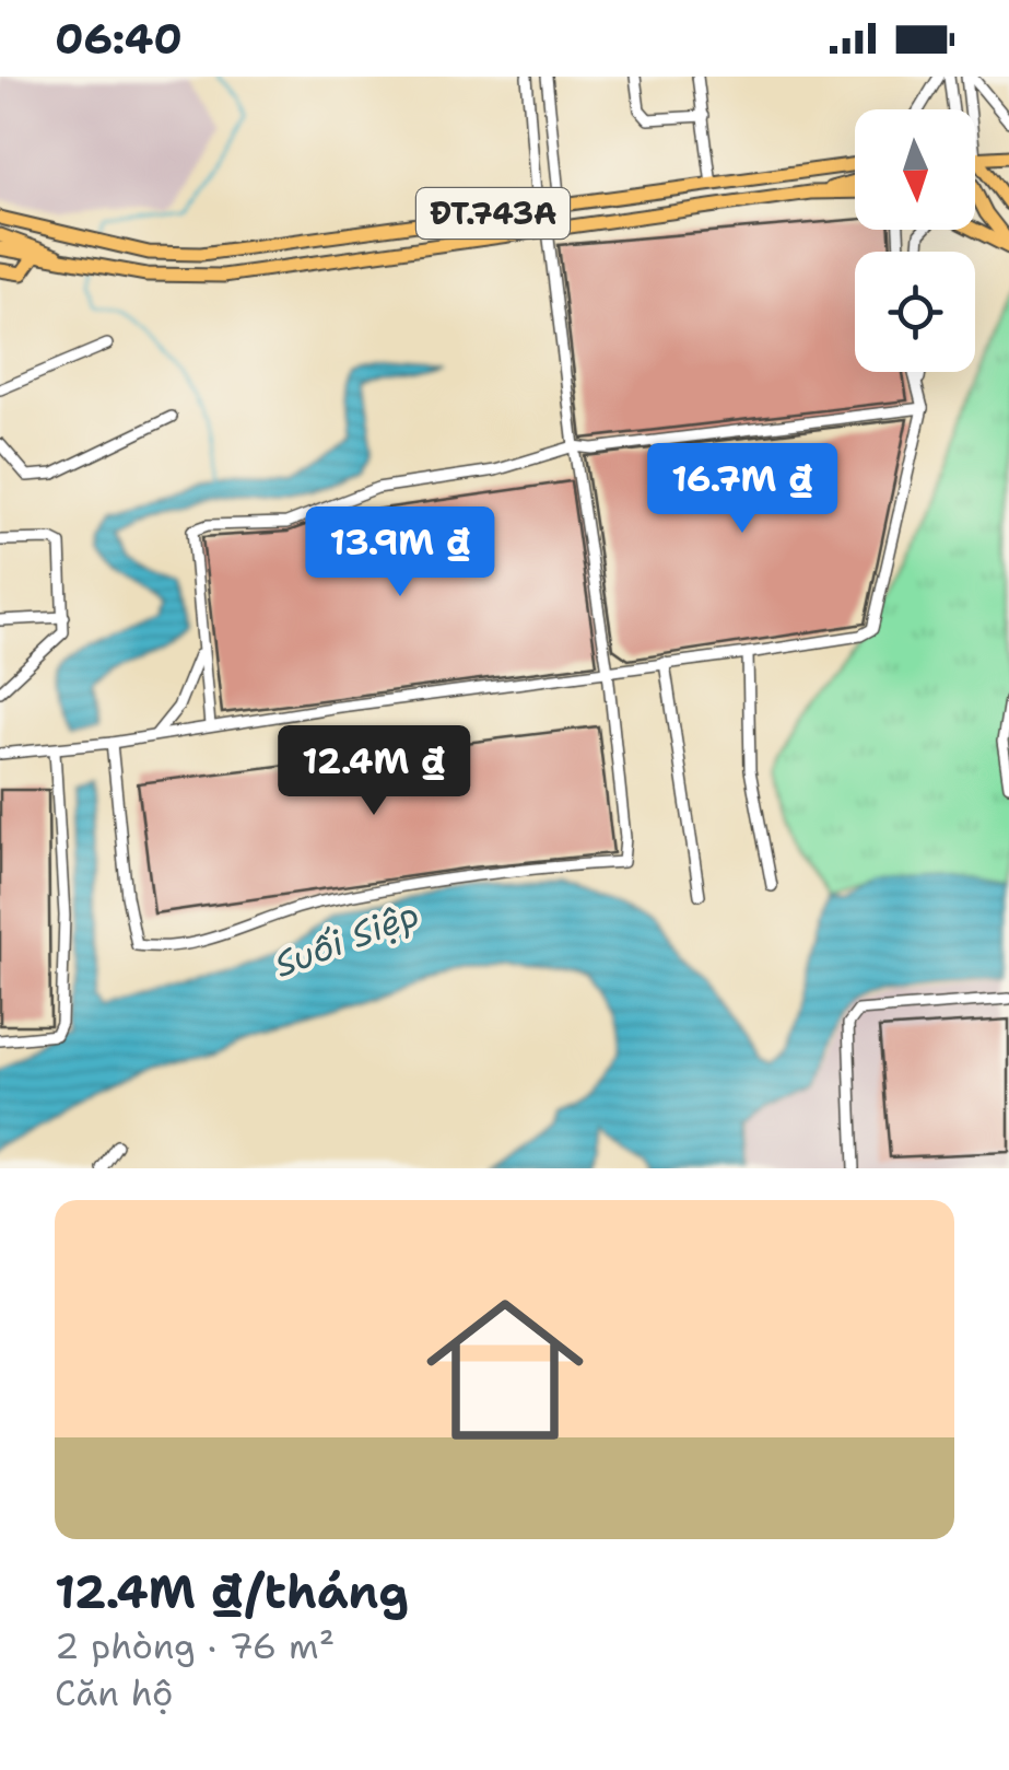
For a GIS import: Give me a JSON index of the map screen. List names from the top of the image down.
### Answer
{
  "streets": {
    "main road": ["ĐT.743A"]
  },
  "water": ["Suối Siệp"],
  "north": "bottom",
  "page": {
    "status": "06:40",
    "price": ["16.7M ₫", "13.9M ₫", "12.4M ₫"],
    "list": [
      {
        "name": "12.4M ₫/tháng",
        "note": "2 phòng · 76 m² · Căn hộ"
      }
    ]
  }
}
